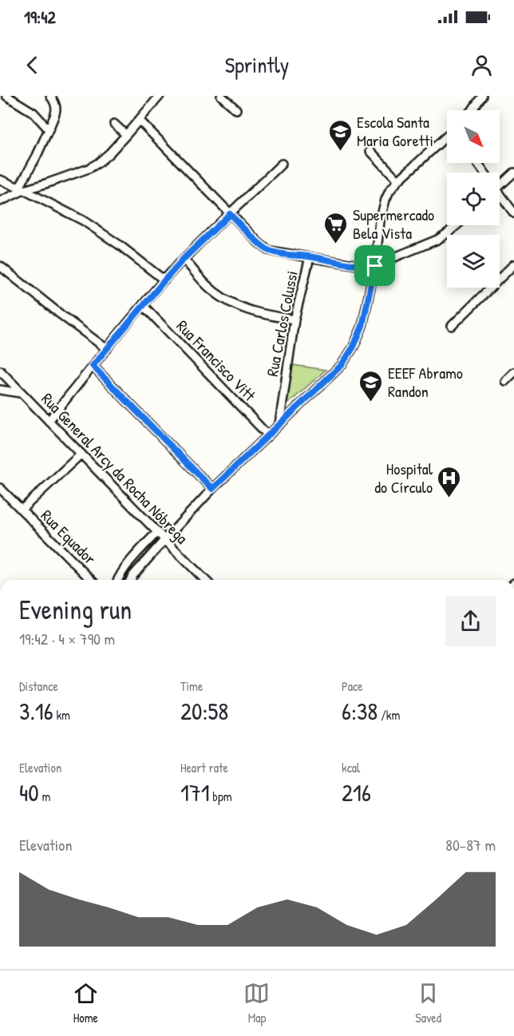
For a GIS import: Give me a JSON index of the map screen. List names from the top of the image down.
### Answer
{
  "streets": {
    "street": [
      "Rua Carlos Colussi",
      "Rua Francisco Vitt",
      "Rua General Arcy da Rocha Nóbrega",
      "Rua Equador"
    ]
  },
  "places": {
    "school or university": ["Escola Santa Maria Goretti", "EEEF Abramo Randon"],
    "supermarket": ["Supermercado Bela Vista"],
    "hospital": ["Hospital do Círculo"]
  },
  "north": "bottom right",
  "page": {
    "status": "19:42",
    "header": "Sprintly",
    "heading": ["Evening run", "19:42 · 4 × 790 m"],
    "stats": [
      ["Distance", "3.16 km"],
      ["Time", "20:58"],
      ["Pace", "6:38 /km"],
      ["Elevation", "40 m"],
      ["Heart rate", "171 bpm"],
      ["kcal", "216"]
    ],
    "chart": ["Elevation", "80–87 m"],
    "tabs": ["Home", "Map", "Saved"]
  }
}
